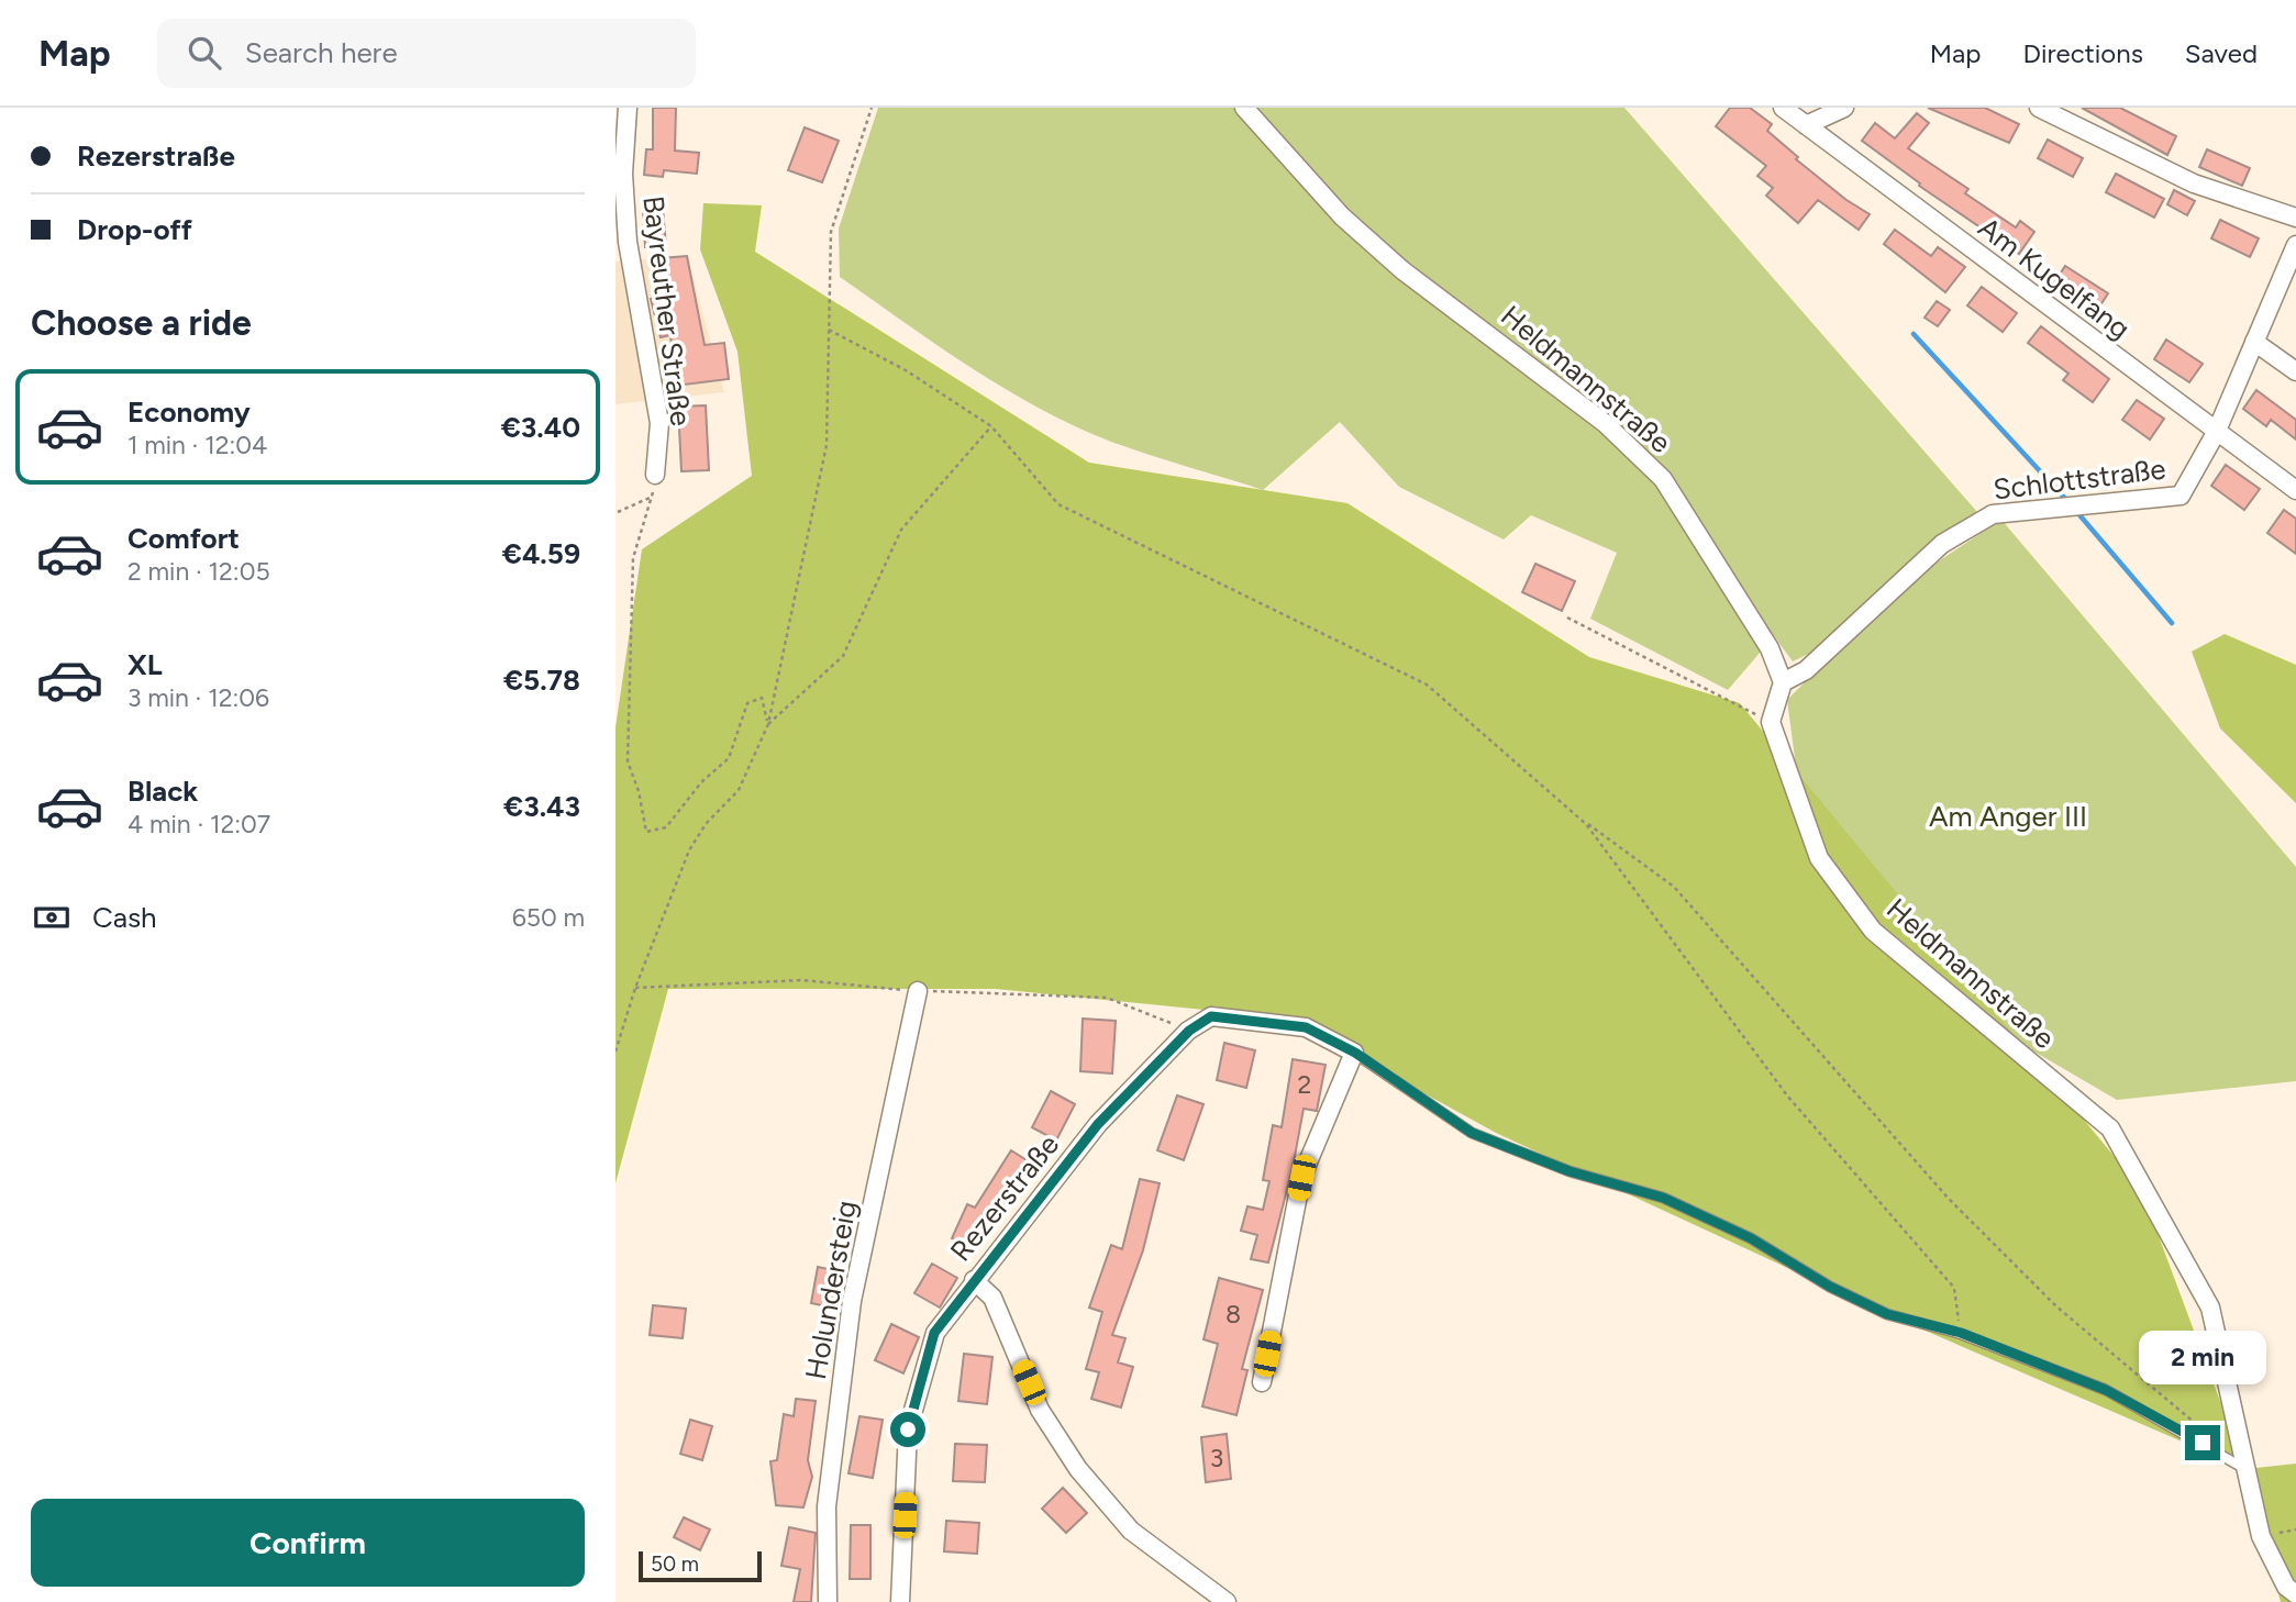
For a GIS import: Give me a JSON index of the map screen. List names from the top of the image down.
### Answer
{
  "streets": {
    "street": [
      "Am Kugelfang",
      "Bayreuther Straße",
      "Heldmannstraße",
      "Schlottstraße",
      "Rezerstraße",
      "Holundersteig"
    ]
  },
  "crossings": [
    ["Am Kugelfang", "Schlottstraße"],
    ["Heldmannstraße", "Schlottstraße"]
  ],
  "parks": ["Am Anger III"],
  "house_numbers": ["2", "8", "3"],
  "scale_bar": "50 m",
  "page": {
    "header": "Map",
    "search": "Search here",
    "nav": ["Map", "Directions", "Saved"],
    "banner": ["Rezerstraße", "Drop-off"],
    "heading": "Choose a ride",
    "list": [
      {
        "name": "Economy",
        "note": "1 min · 12:04",
        "value": "€3.40"
      },
      {
        "name": "Comfort",
        "note": "2 min · 12:05",
        "value": "€4.59"
      },
      {
        "name": "XL",
        "note": "3 min · 12:06",
        "value": "€5.78"
      },
      {
        "name": "Black",
        "note": "4 min · 12:07",
        "value": "€3.43"
      }
    ],
    "pay": ["Cash", "650 m"],
    "bubble": "2 min",
    "buttons": "Confirm",
    "scale": "50 m"
  }
}
